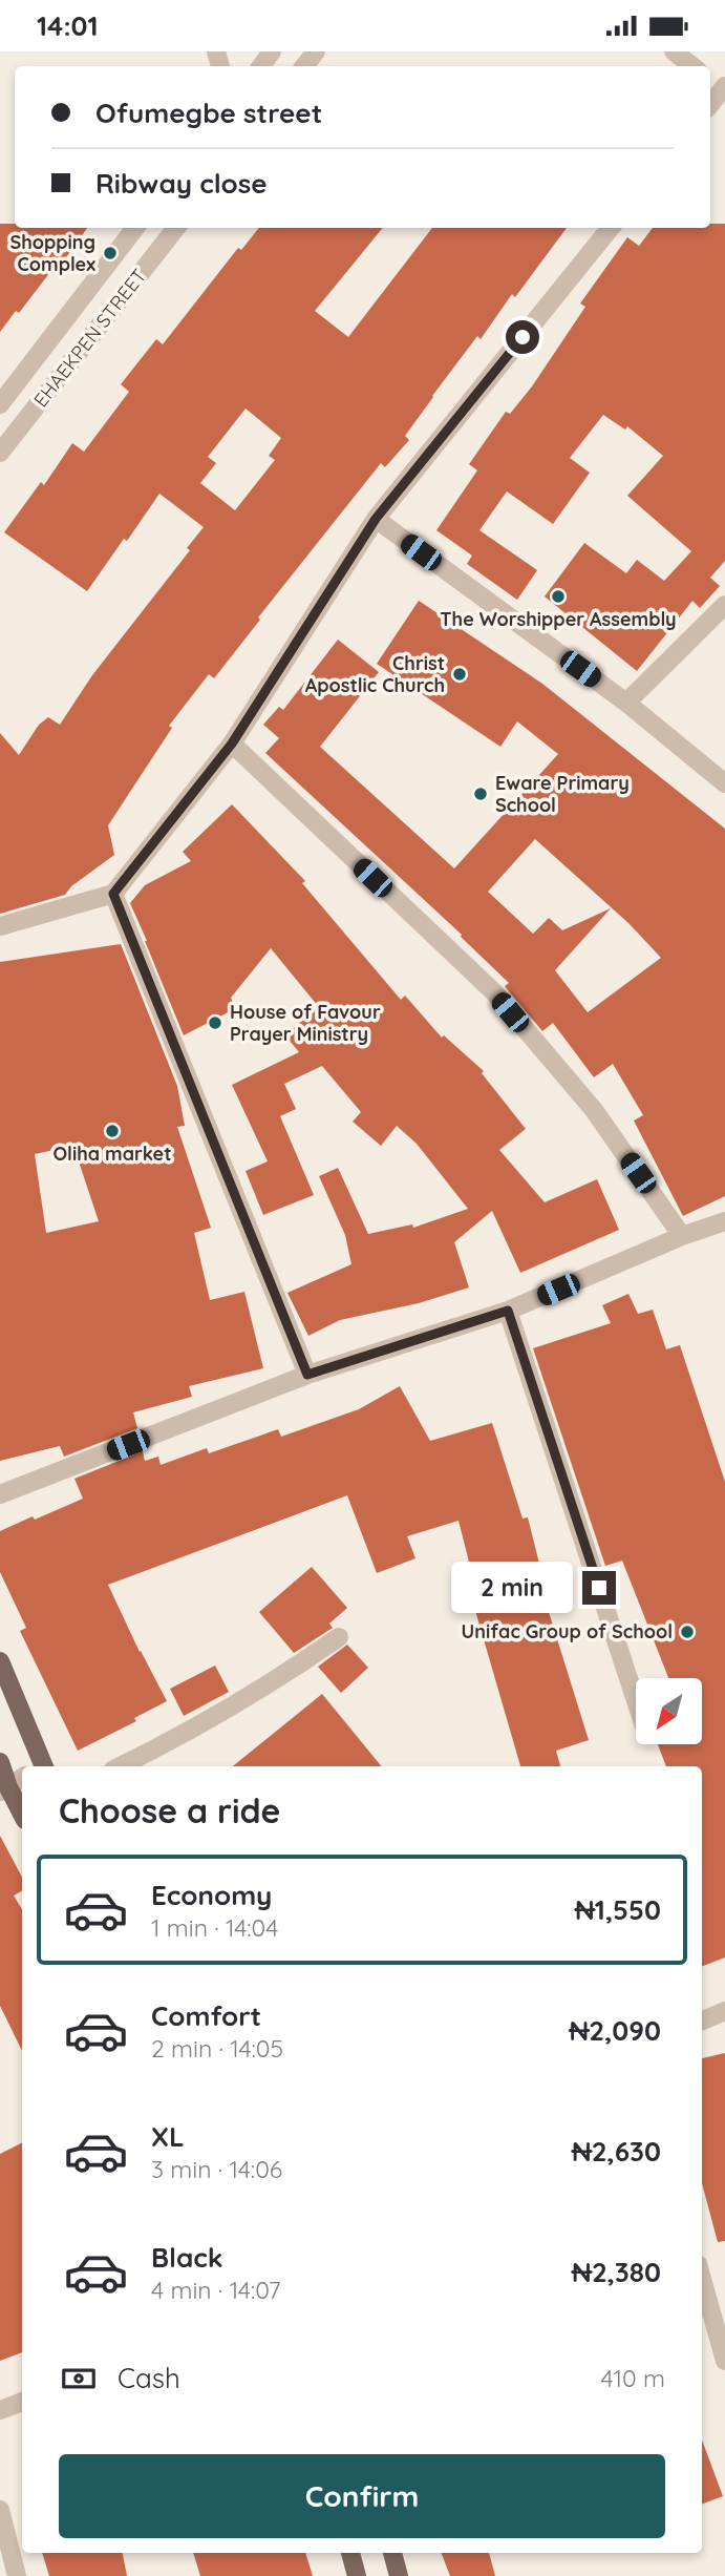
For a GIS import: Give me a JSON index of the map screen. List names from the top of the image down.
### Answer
{
  "streets": {
    "street": ["EHAEKPEN STREET"]
  },
  "places": [
    "Shopping Complex",
    "The Worshipper Assembly",
    "Christ Apostlic Church",
    "Eware Primary School",
    "House of Favour Prayer Ministry",
    "Oliha market",
    "Unifac Group of School"
  ],
  "north": "bottom left",
  "page": {
    "status": "14:01",
    "banner": ["Ofumegbe street", "Ribway close"],
    "bubble": "2 min",
    "heading": "Choose a ride",
    "list": [
      {
        "name": "Economy",
        "note": "1 min · 14:04",
        "value": "₦1,550"
      },
      {
        "name": "Comfort",
        "note": "2 min · 14:05",
        "value": "₦2,090"
      },
      {
        "name": "XL",
        "note": "3 min · 14:06",
        "value": "₦2,630"
      },
      {
        "name": "Black",
        "note": "4 min · 14:07",
        "value": "₦2,380"
      }
    ],
    "pay": ["Cash", "410 m"],
    "buttons": "Confirm"
  }
}
